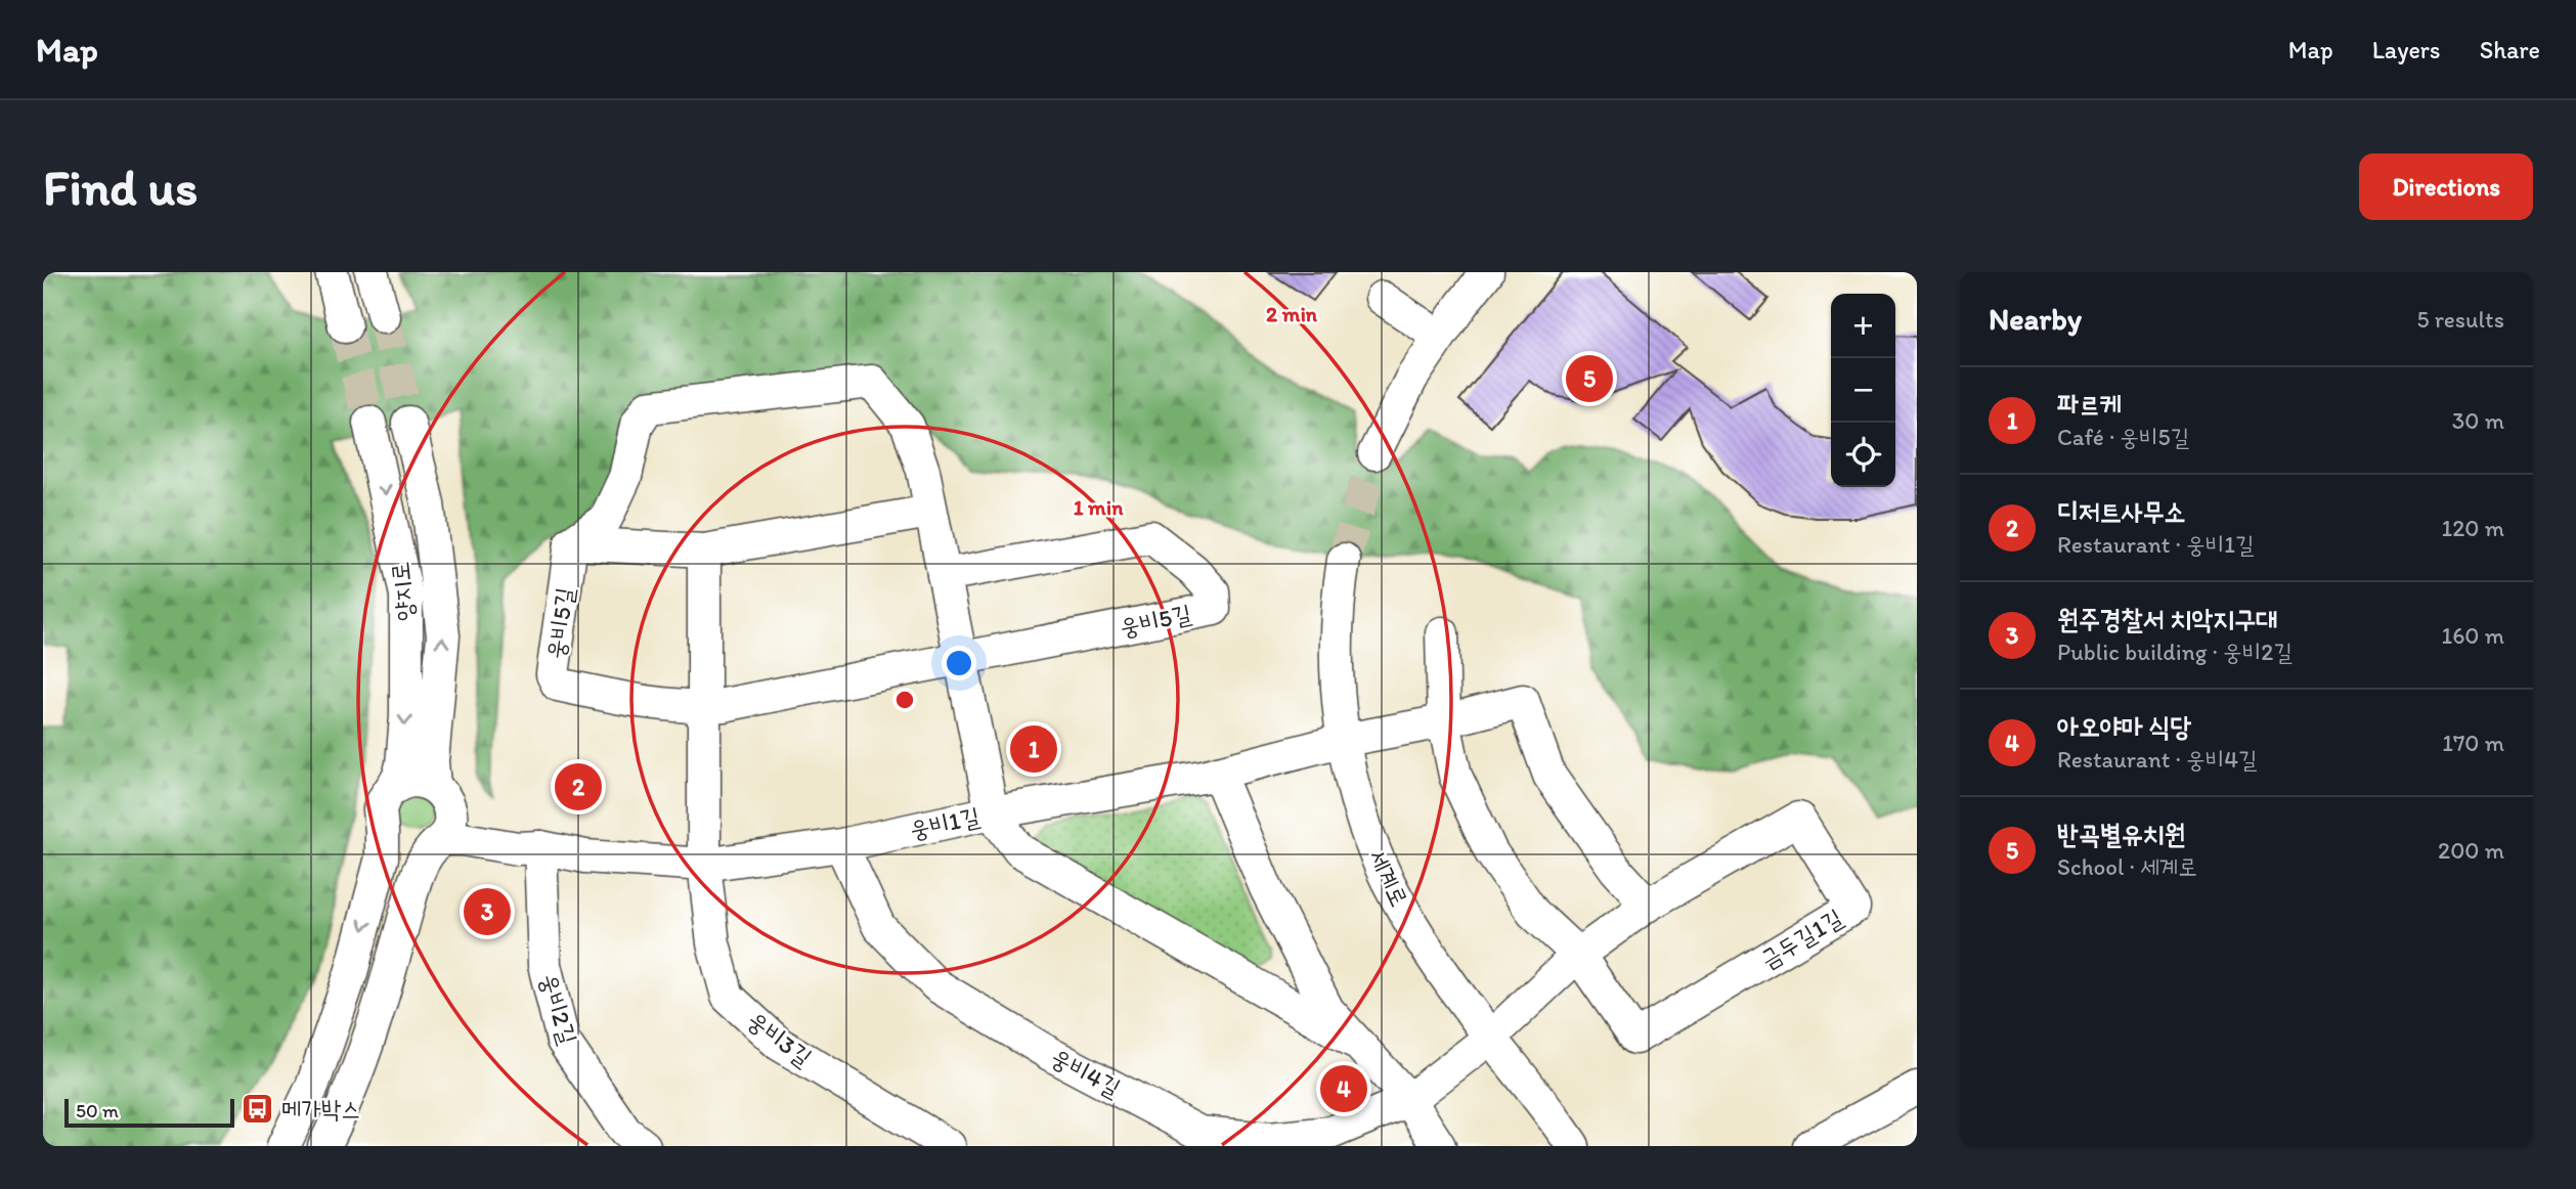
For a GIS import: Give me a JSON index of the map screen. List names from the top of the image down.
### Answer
{
  "streets": {
    "street": [
      "양지로",
      "웅비5길",
      "웅비1길",
      "세계로",
      "금두길1길",
      "웅비2길",
      "웅비3길",
      "웅비4길"
    ]
  },
  "crossings": [
    ["양지로", "웅비1길"],
    ["웅비1길", "세계로"],
    ["웅비1길", "웅비2길"],
    ["웅비1길", "웅비3길"],
    ["웅비1길", "웅비4길"],
    ["세계로", "금두길1길"],
    ["세계로", "웅비4길"],
    ["금두길1길", "웅비4길"]
  ],
  "places": {
    "bus stop": ["메가박스"]
  },
  "scale_bar": "50 m",
  "page": {
    "header": "Map",
    "nav": ["Map", "Layers", "Share"],
    "buttons": "Directions",
    "title": "Find us",
    "heading": ["Nearby", "5 results"],
    "map_buttons": ["+", "−"],
    "pins": [
      "5",
      "1",
      "2",
      "3",
      "4"
    ],
    "list": [
      {
        "mark": "1",
        "name": "파르케",
        "note": "Café · 웅비5길",
        "value": "30 m"
      },
      {
        "mark": "2",
        "name": "디저트사무소",
        "note": "Restaurant · 웅비1길",
        "value": "120 m"
      },
      {
        "mark": "3",
        "name": "원주경찰서 치악지구대",
        "note": "Public building · 웅비2길",
        "value": "160 m"
      },
      {
        "mark": "4",
        "name": "아오야마 식당",
        "note": "Restaurant · 웅비4길",
        "value": "170 m"
      },
      {
        "mark": "5",
        "name": "반곡별유치원",
        "note": "School · 세계로",
        "value": "200 m"
      }
    ],
    "scale": "50 m"
  },
  "rings": ["2 min", "1 min"]
}
